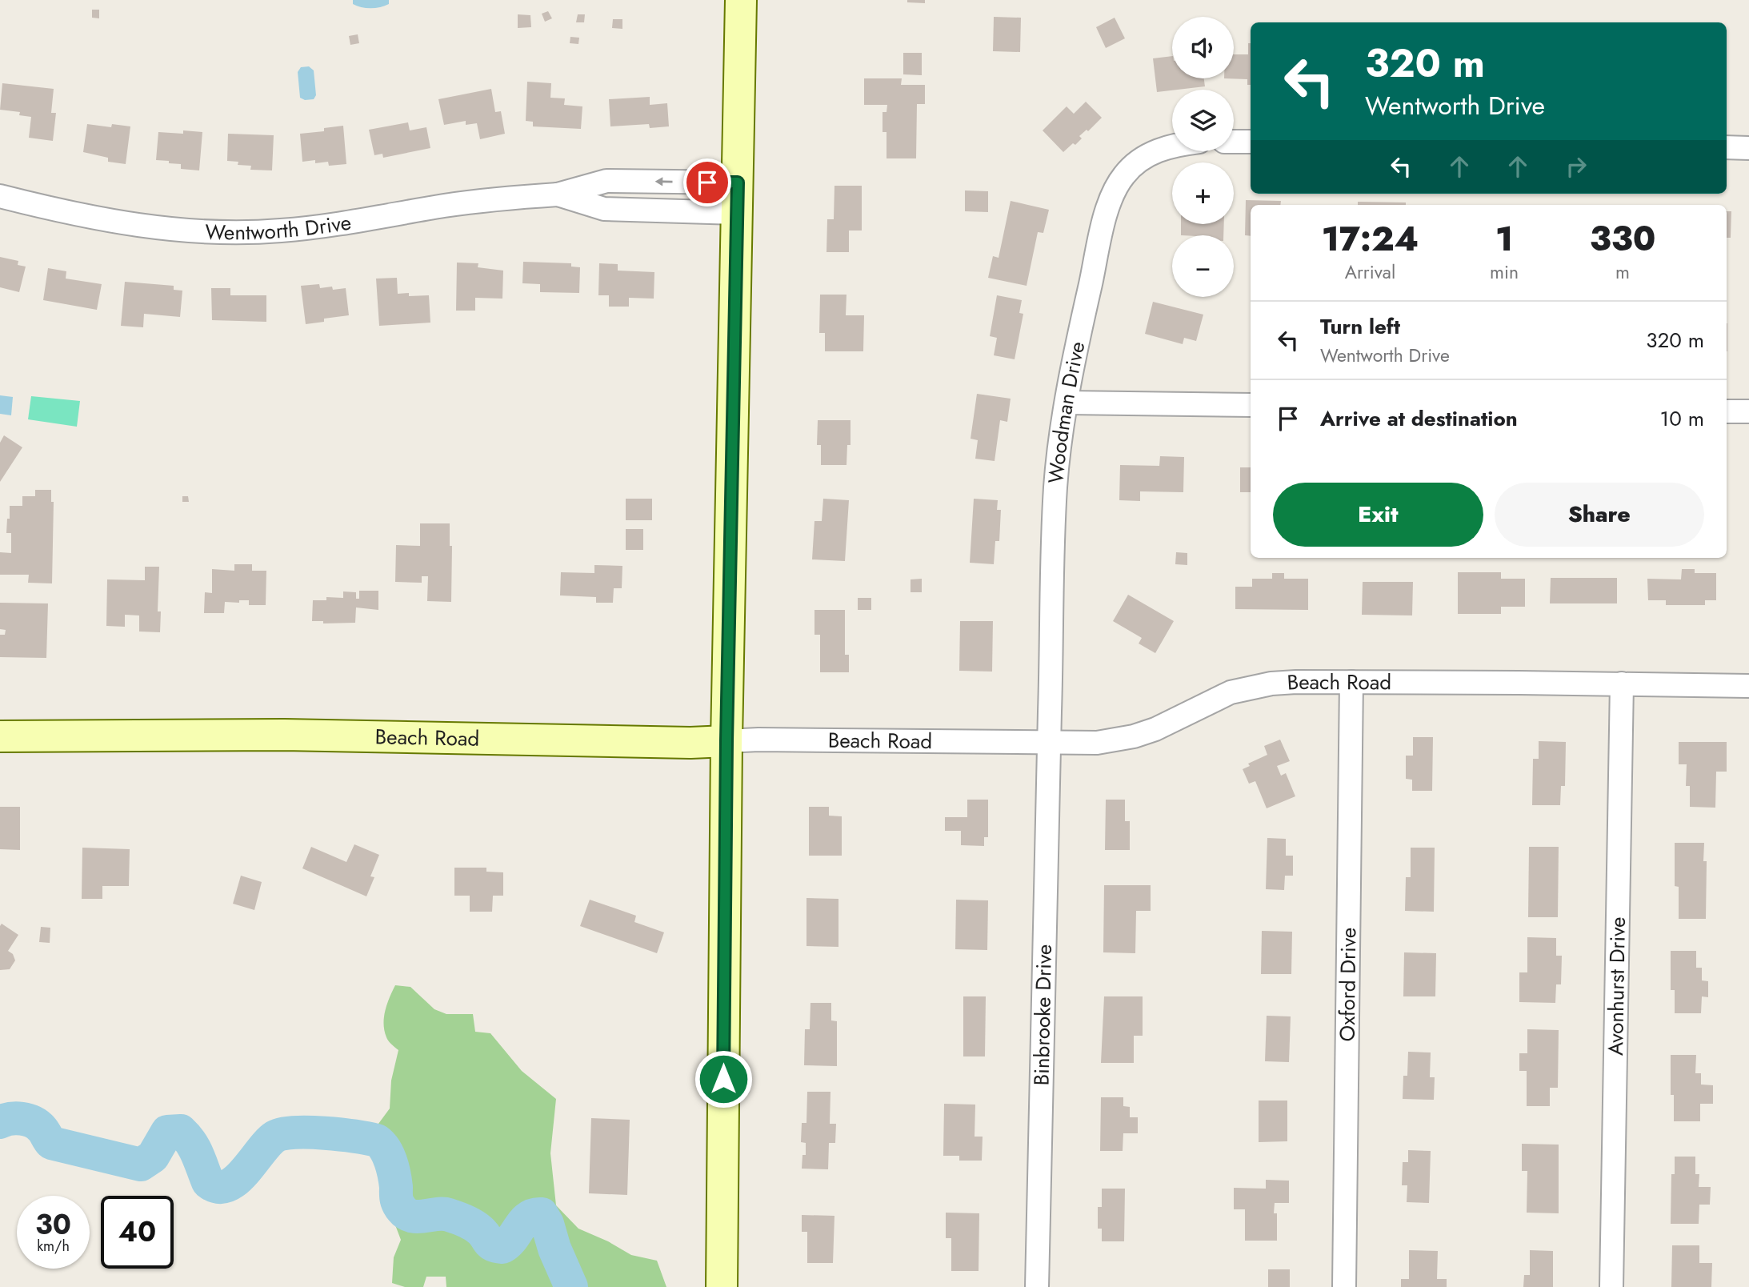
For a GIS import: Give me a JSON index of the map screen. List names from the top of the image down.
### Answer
{
  "streets": {
    "street": [
      "Wentworth Drive",
      "Woodman Drive",
      "Beach Road",
      "Oxford Drive",
      "Avonhurst Drive",
      "Binbrooke Drive"
    ]
  },
  "crossings": [
    ["Woodman Drive", "Beach Road"],
    ["Woodman Drive", "Binbrooke Drive"],
    ["Beach Road", "Oxford Drive"],
    ["Beach Road", "Avonhurst Drive"],
    ["Beach Road", "Binbrooke Drive"]
  ],
  "page": {
    "map_buttons": ["+", "−"],
    "turn": ["320 m", "Wentworth Drive"],
    "eta": [
      "17:24",
      "Arrival",
      "1",
      "min",
      "330",
      "m"
    ],
    "list": [
      {
        "name": "Turn left",
        "note": "Wentworth Drive",
        "value": "320 m"
      },
      {
        "name": "Arrive at destination",
        "value": "10 m"
      }
    ],
    "buttons": ["Exit", "Share"],
    "speed": "30 km/h",
    "limit": "40"
  }
}
